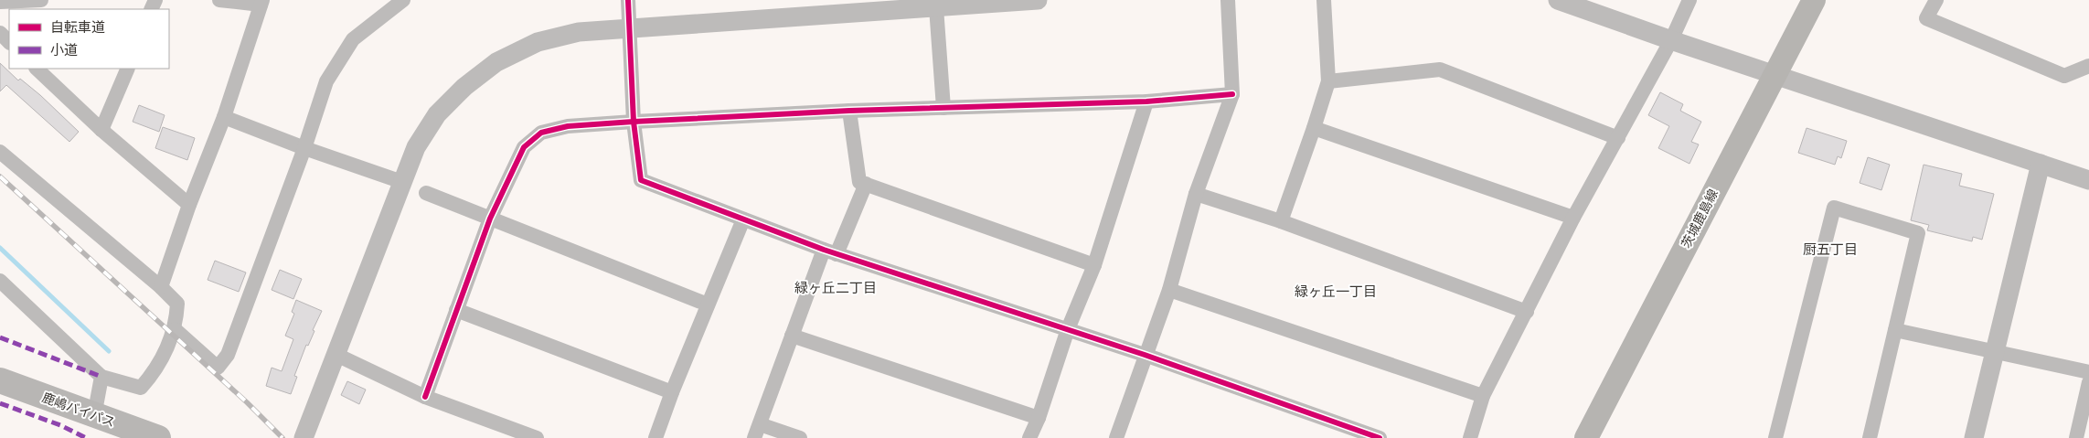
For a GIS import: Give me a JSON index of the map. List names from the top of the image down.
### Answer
{
  "streets": {
    "highway": ["鹿嶋バイパス"],
    "main road": ["茨城鹿島線"]
  },
  "districts": ["厨五丁目", "緑ヶ丘二丁目", "緑ヶ丘一丁目"],
  "legend": ["自転車道", "小道"]
}
